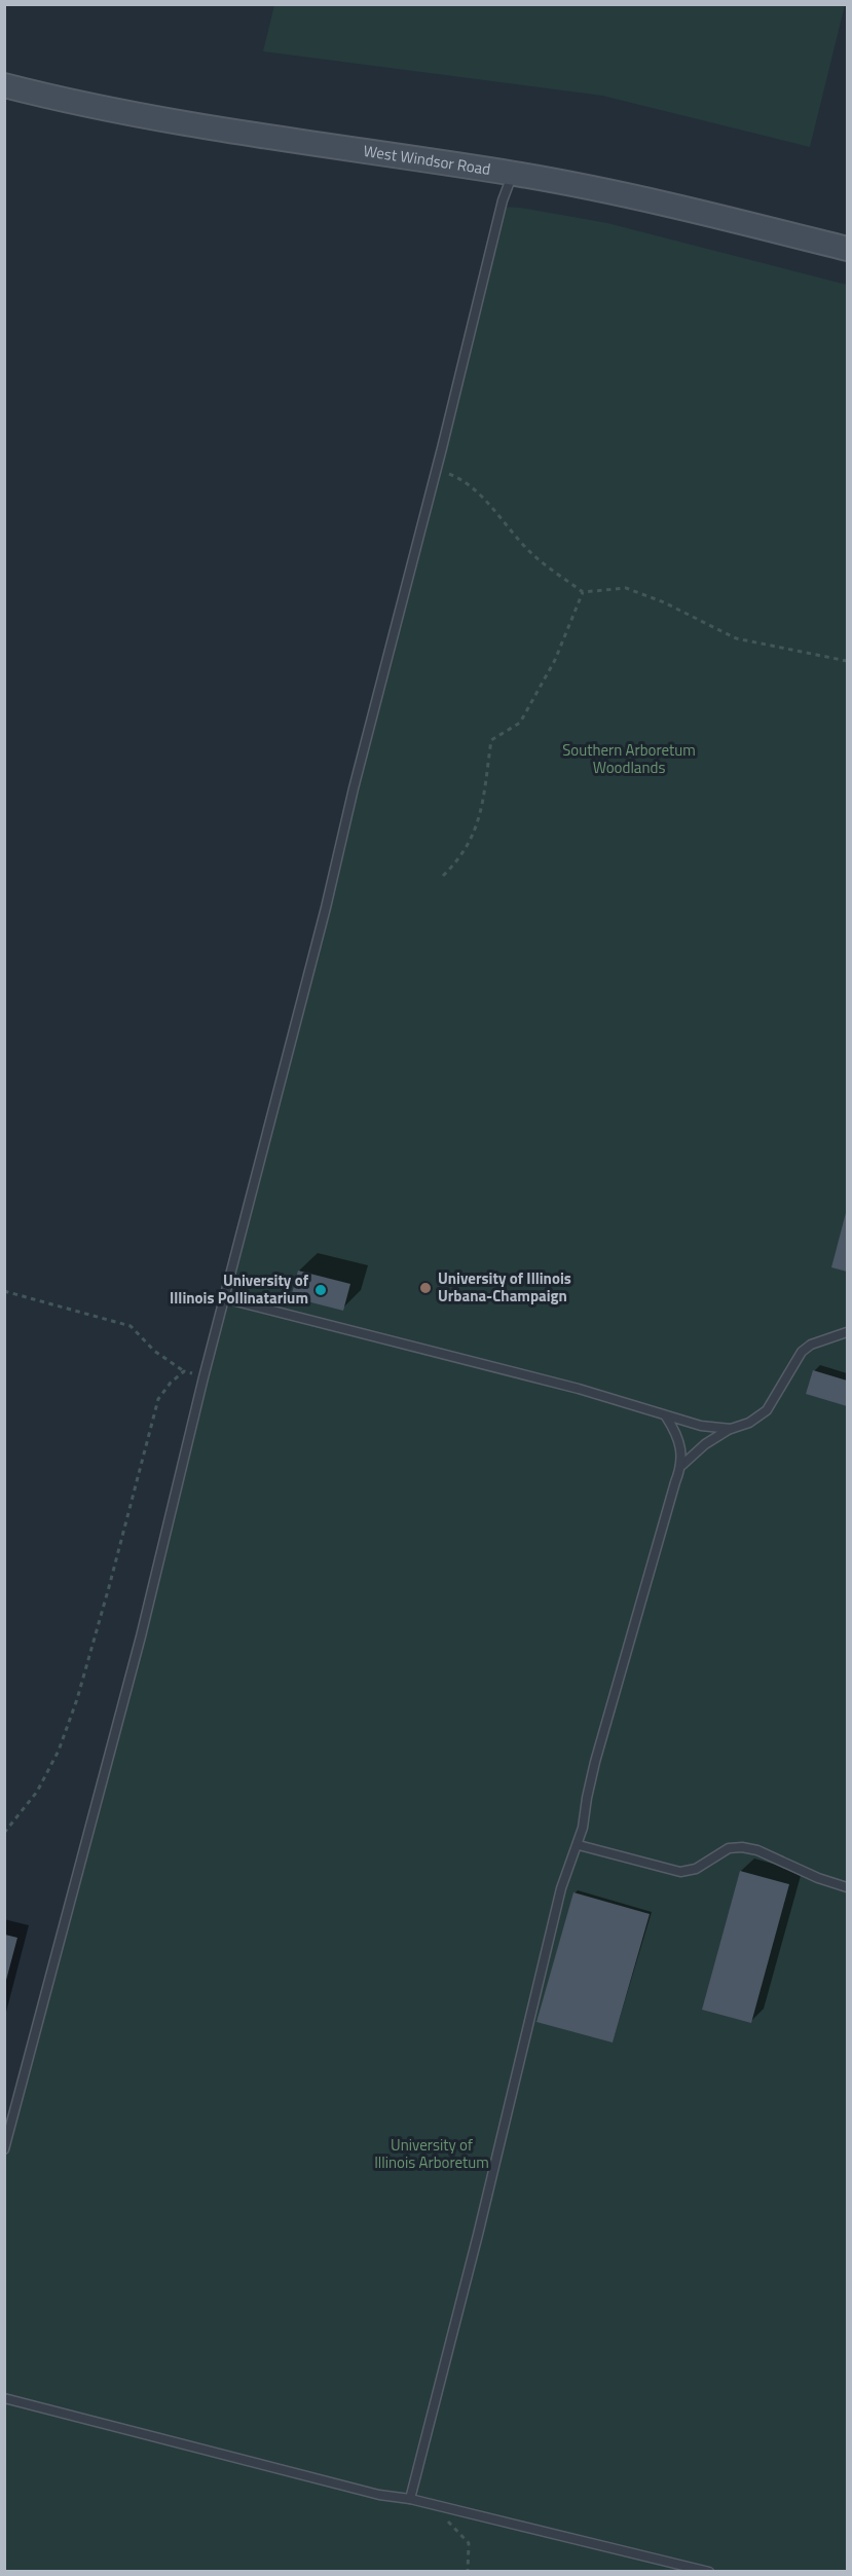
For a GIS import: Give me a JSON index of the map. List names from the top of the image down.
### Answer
{
  "streets": {
    "main road": ["West Windsor Road"]
  },
  "parks": ["Southern Arboretum Woodlands", "University of Illinois Arboretum"],
  "places": ["University of Illinois Urbana-Champaign", "University of Illinois Pollinatarium"]
}
